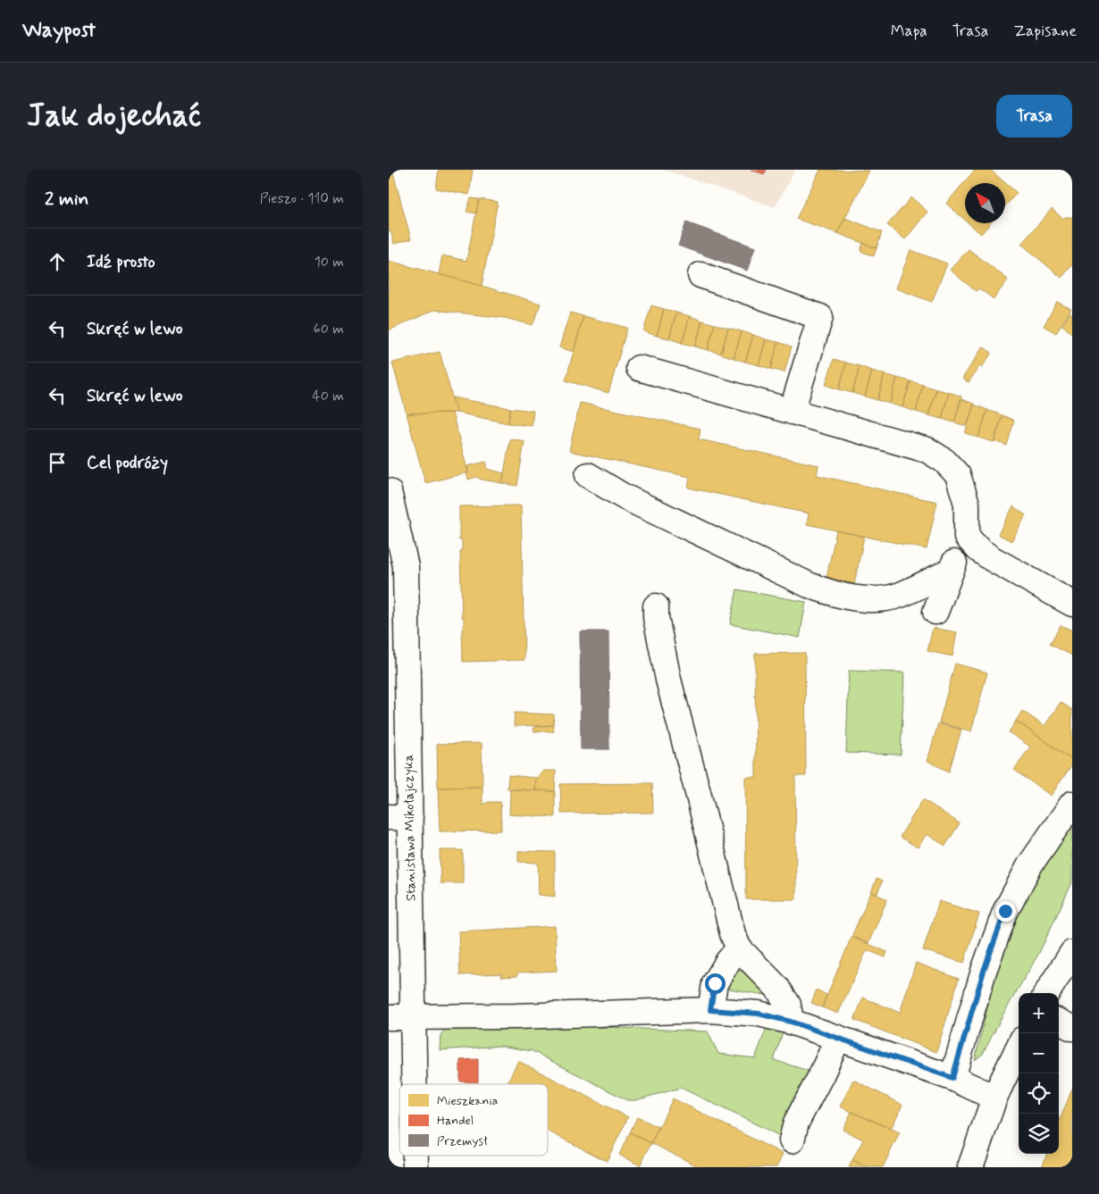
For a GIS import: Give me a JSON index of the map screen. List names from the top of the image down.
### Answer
{
  "streets": {
    "street": ["Stanisława Mikołajczyka"]
  },
  "legend": ["Mieszkania", "Handel", "Przemysł"],
  "north": "top left",
  "page": {
    "header": "Waypost",
    "nav": ["Mapa", "Trasa", "Zapisane"],
    "buttons": "Trasa",
    "title": "Jak dojechać",
    "heading": ["2 min", "Pieszo · 110 m"],
    "list": [
      ["Idź prosto", "10 m"],
      ["Skręć w lewo", "60 m"],
      ["Skręć w lewo", "40 m"],
      "Cel podróży"
    ],
    "map_buttons": ["+", "−"]
  }
}
